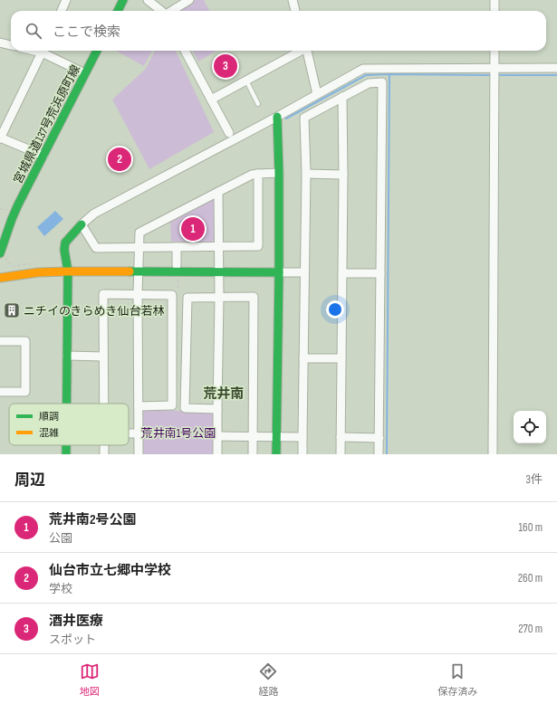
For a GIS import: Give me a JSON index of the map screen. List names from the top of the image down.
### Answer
{
  "streets": {
    "street": ["宮城県道137号荒浜原町線"]
  },
  "districts": ["荒井南"],
  "parks": ["荒井南1号公園"],
  "places": {
    "building": ["ニチイのきらめき仙台若林"]
  },
  "legend": ["順調", "混雑"],
  "page": {
    "search": "ここで検索",
    "pins": ["3", "2", "1"],
    "heading": ["周辺", "3件"],
    "list": [
      {
        "mark": "1",
        "name": "荒井南2号公園",
        "note": "公園",
        "value": "160 m"
      },
      {
        "mark": "2",
        "name": "仙台市立七郷中学校",
        "note": "学校",
        "value": "260 m"
      },
      {
        "mark": "3",
        "name": "酒井医療",
        "note": "スポット",
        "value": "270 m"
      }
    ],
    "nav": ["地図", "経路", "保存済み"]
  }
}
